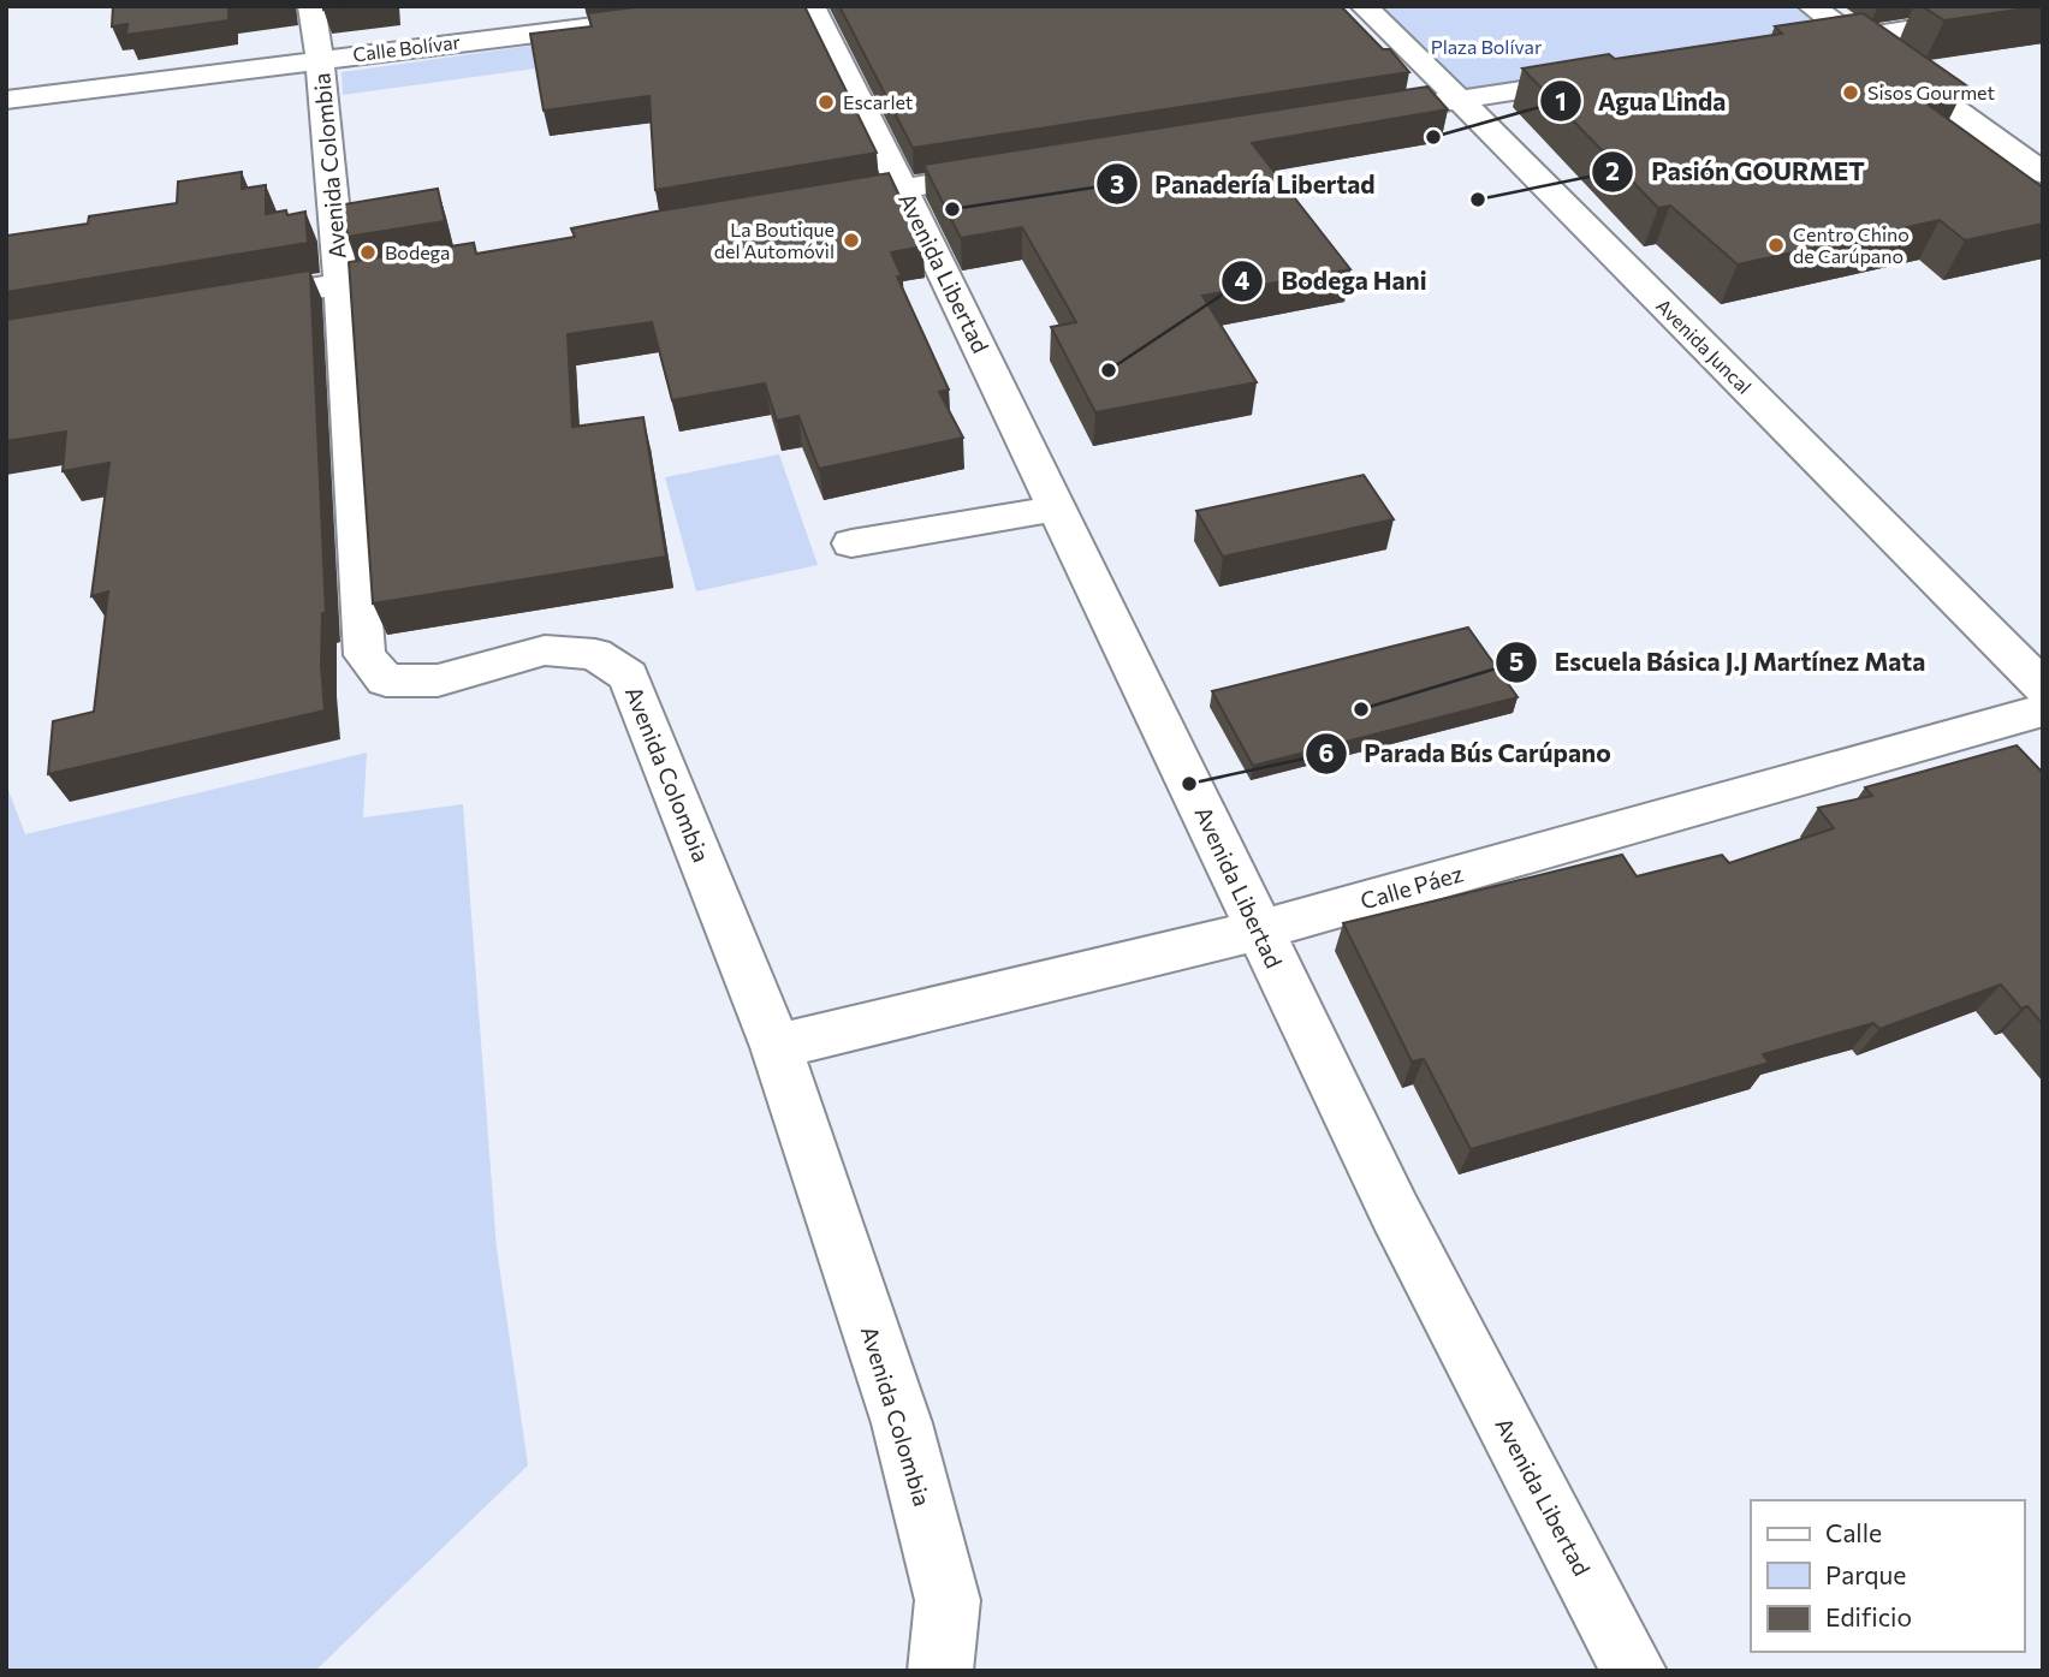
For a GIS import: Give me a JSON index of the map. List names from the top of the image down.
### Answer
{
  "streets": {
    "street": [
      "Calle Bolívar",
      "Avenida Colombia",
      "Avenida Libertad",
      "Avenida Juncal",
      "Calle Páez"
    ]
  },
  "crossings": [
    ["Calle Bolívar", "Avenida Colombia"],
    ["Avenida Colombia", "Calle Páez"],
    ["Avenida Libertad", "Calle Páez"]
  ],
  "parks": ["Plaza Bolívar"],
  "places": [
    "Sisos Gourmet",
    "Escarlet",
    "Agua Linda",
    "Pasión GOURMET",
    "Panadería Libertad",
    "La Boutique del Automóvil",
    "Centro Chino de Carúpano",
    "Bodega",
    "Bodega Hani",
    "Escuela Básica J.J Martínez Mata",
    "Parada Bús Carúpano"
  ],
  "legend": ["Calle", "Parque", "Edificio"]
}
